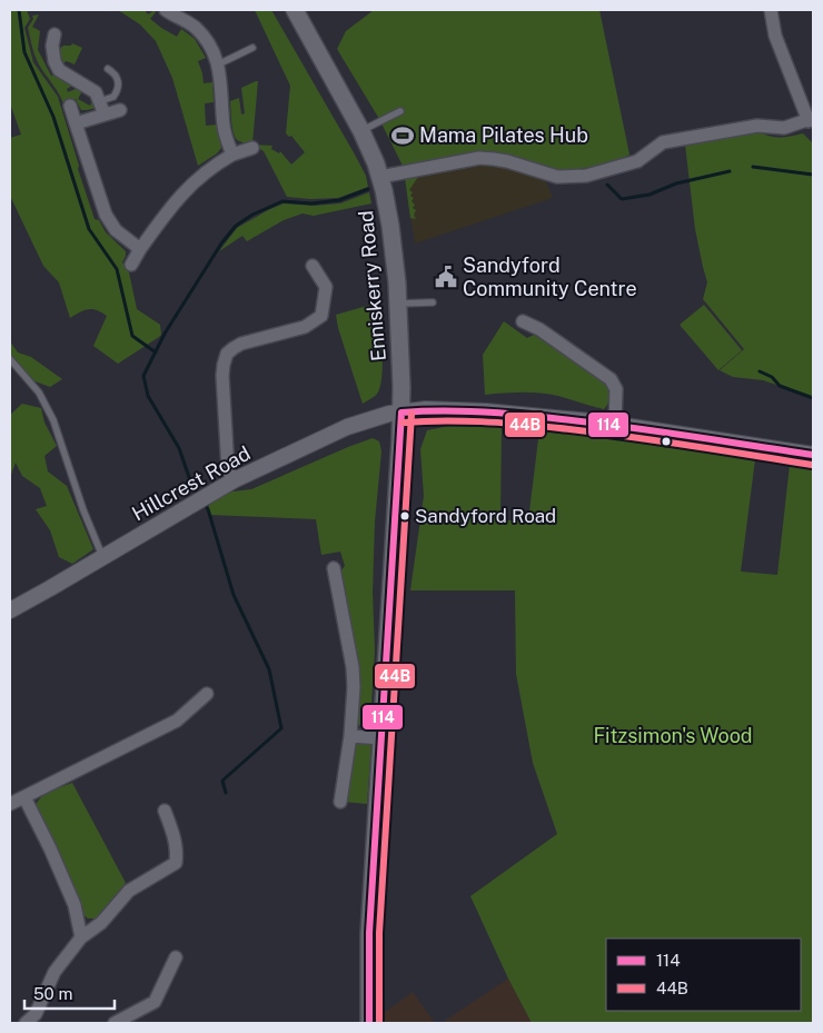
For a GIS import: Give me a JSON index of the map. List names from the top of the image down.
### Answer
{
  "streets": {
    "main road": ["Enniskerry Road"],
    "street": ["Hillcrest Road"]
  },
  "crossings": [
    ["Enniskerry Road", "Hillcrest Road"]
  ],
  "parks": ["Fitzsimon's Wood"],
  "places": {
    "sports": ["Mama Pilates Hub"],
    "public building": ["Sandyford Community Centre"],
    "other": ["Sandyford Road"]
  },
  "lines": ["transit line 114", "transit line 44B"],
  "legend": ["114", "44B"],
  "scale_bar": "50 m"
}
